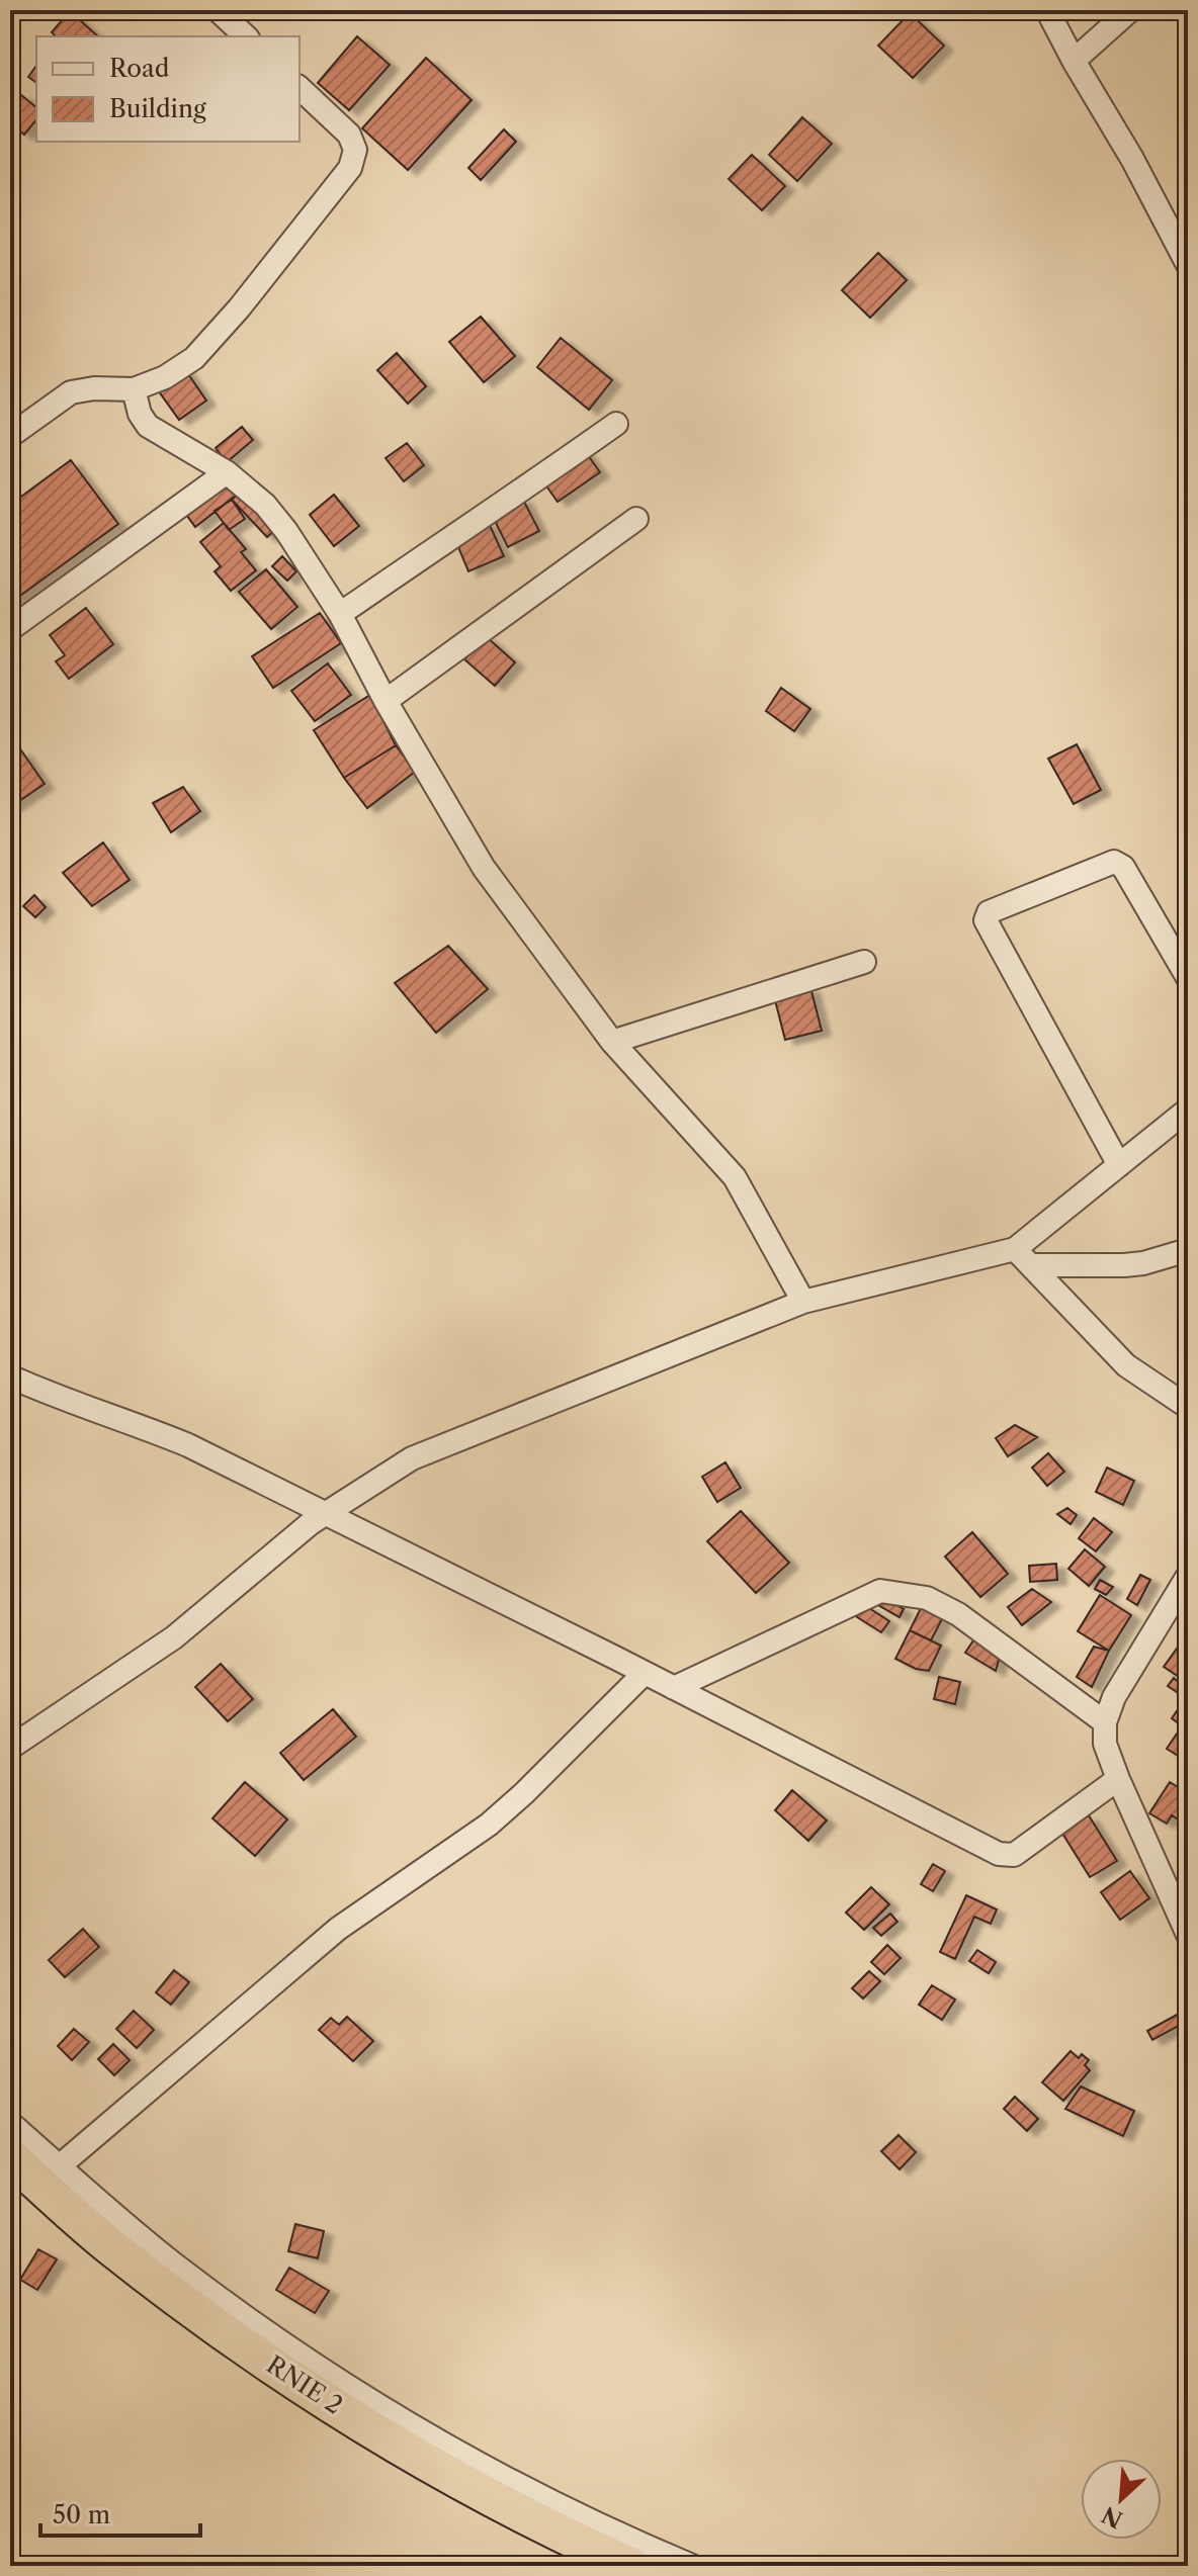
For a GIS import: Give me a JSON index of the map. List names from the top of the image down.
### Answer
{
  "streets": {
    "highway": ["RNIE 2"]
  },
  "legend": ["Road", "Building"],
  "scale_bar": "50 m",
  "north": "bottom left"
}
